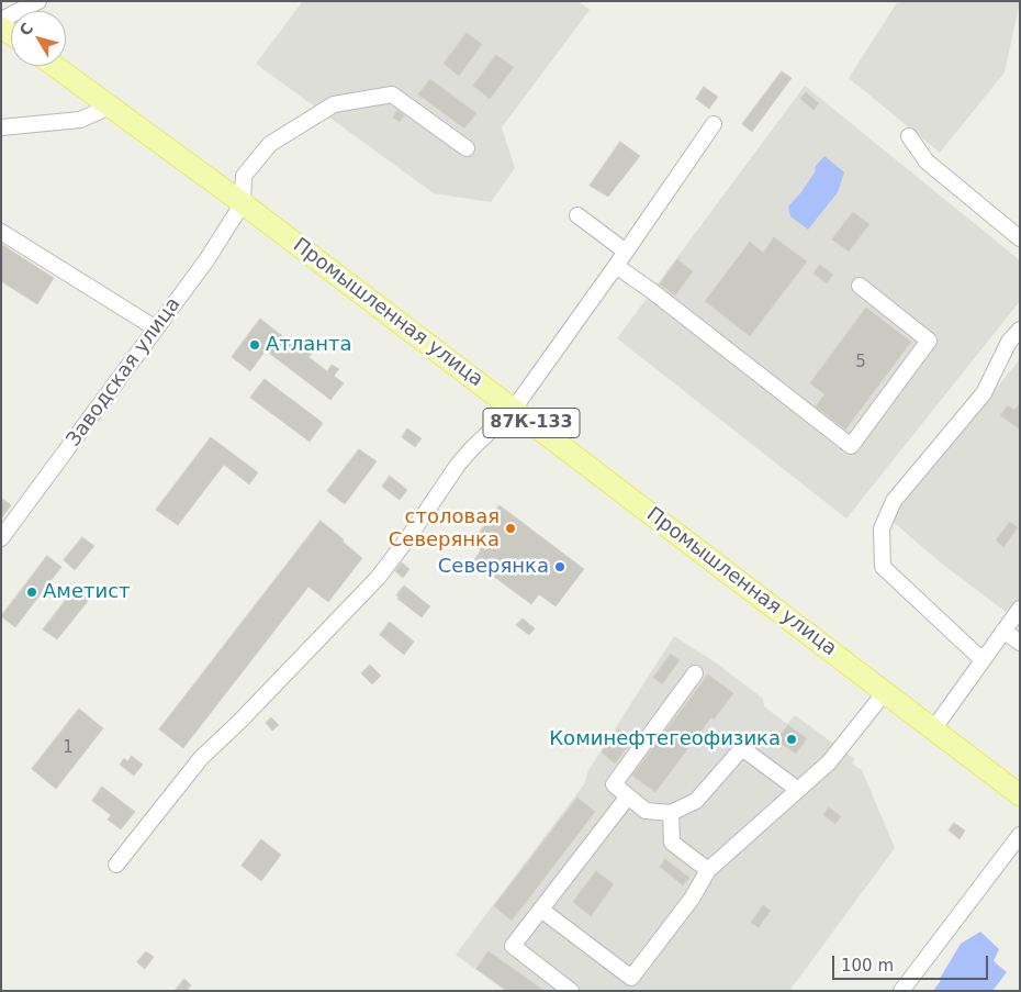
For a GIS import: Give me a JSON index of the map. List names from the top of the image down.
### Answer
{
  "streets": {
    "main road": ["Промышленная улица", "87К-133"],
    "street": ["Заводская улица"]
  },
  "crossings": [
    ["Промышленная улица", "Заводская улица"]
  ],
  "places": [
    "Атланта",
    "столовая Северянка",
    "Северянка",
    "Аметист",
    "Коминефтегеофизика"
  ],
  "house_numbers": ["5", "1"],
  "scale_bar": "100 m",
  "north": "top left"
}
